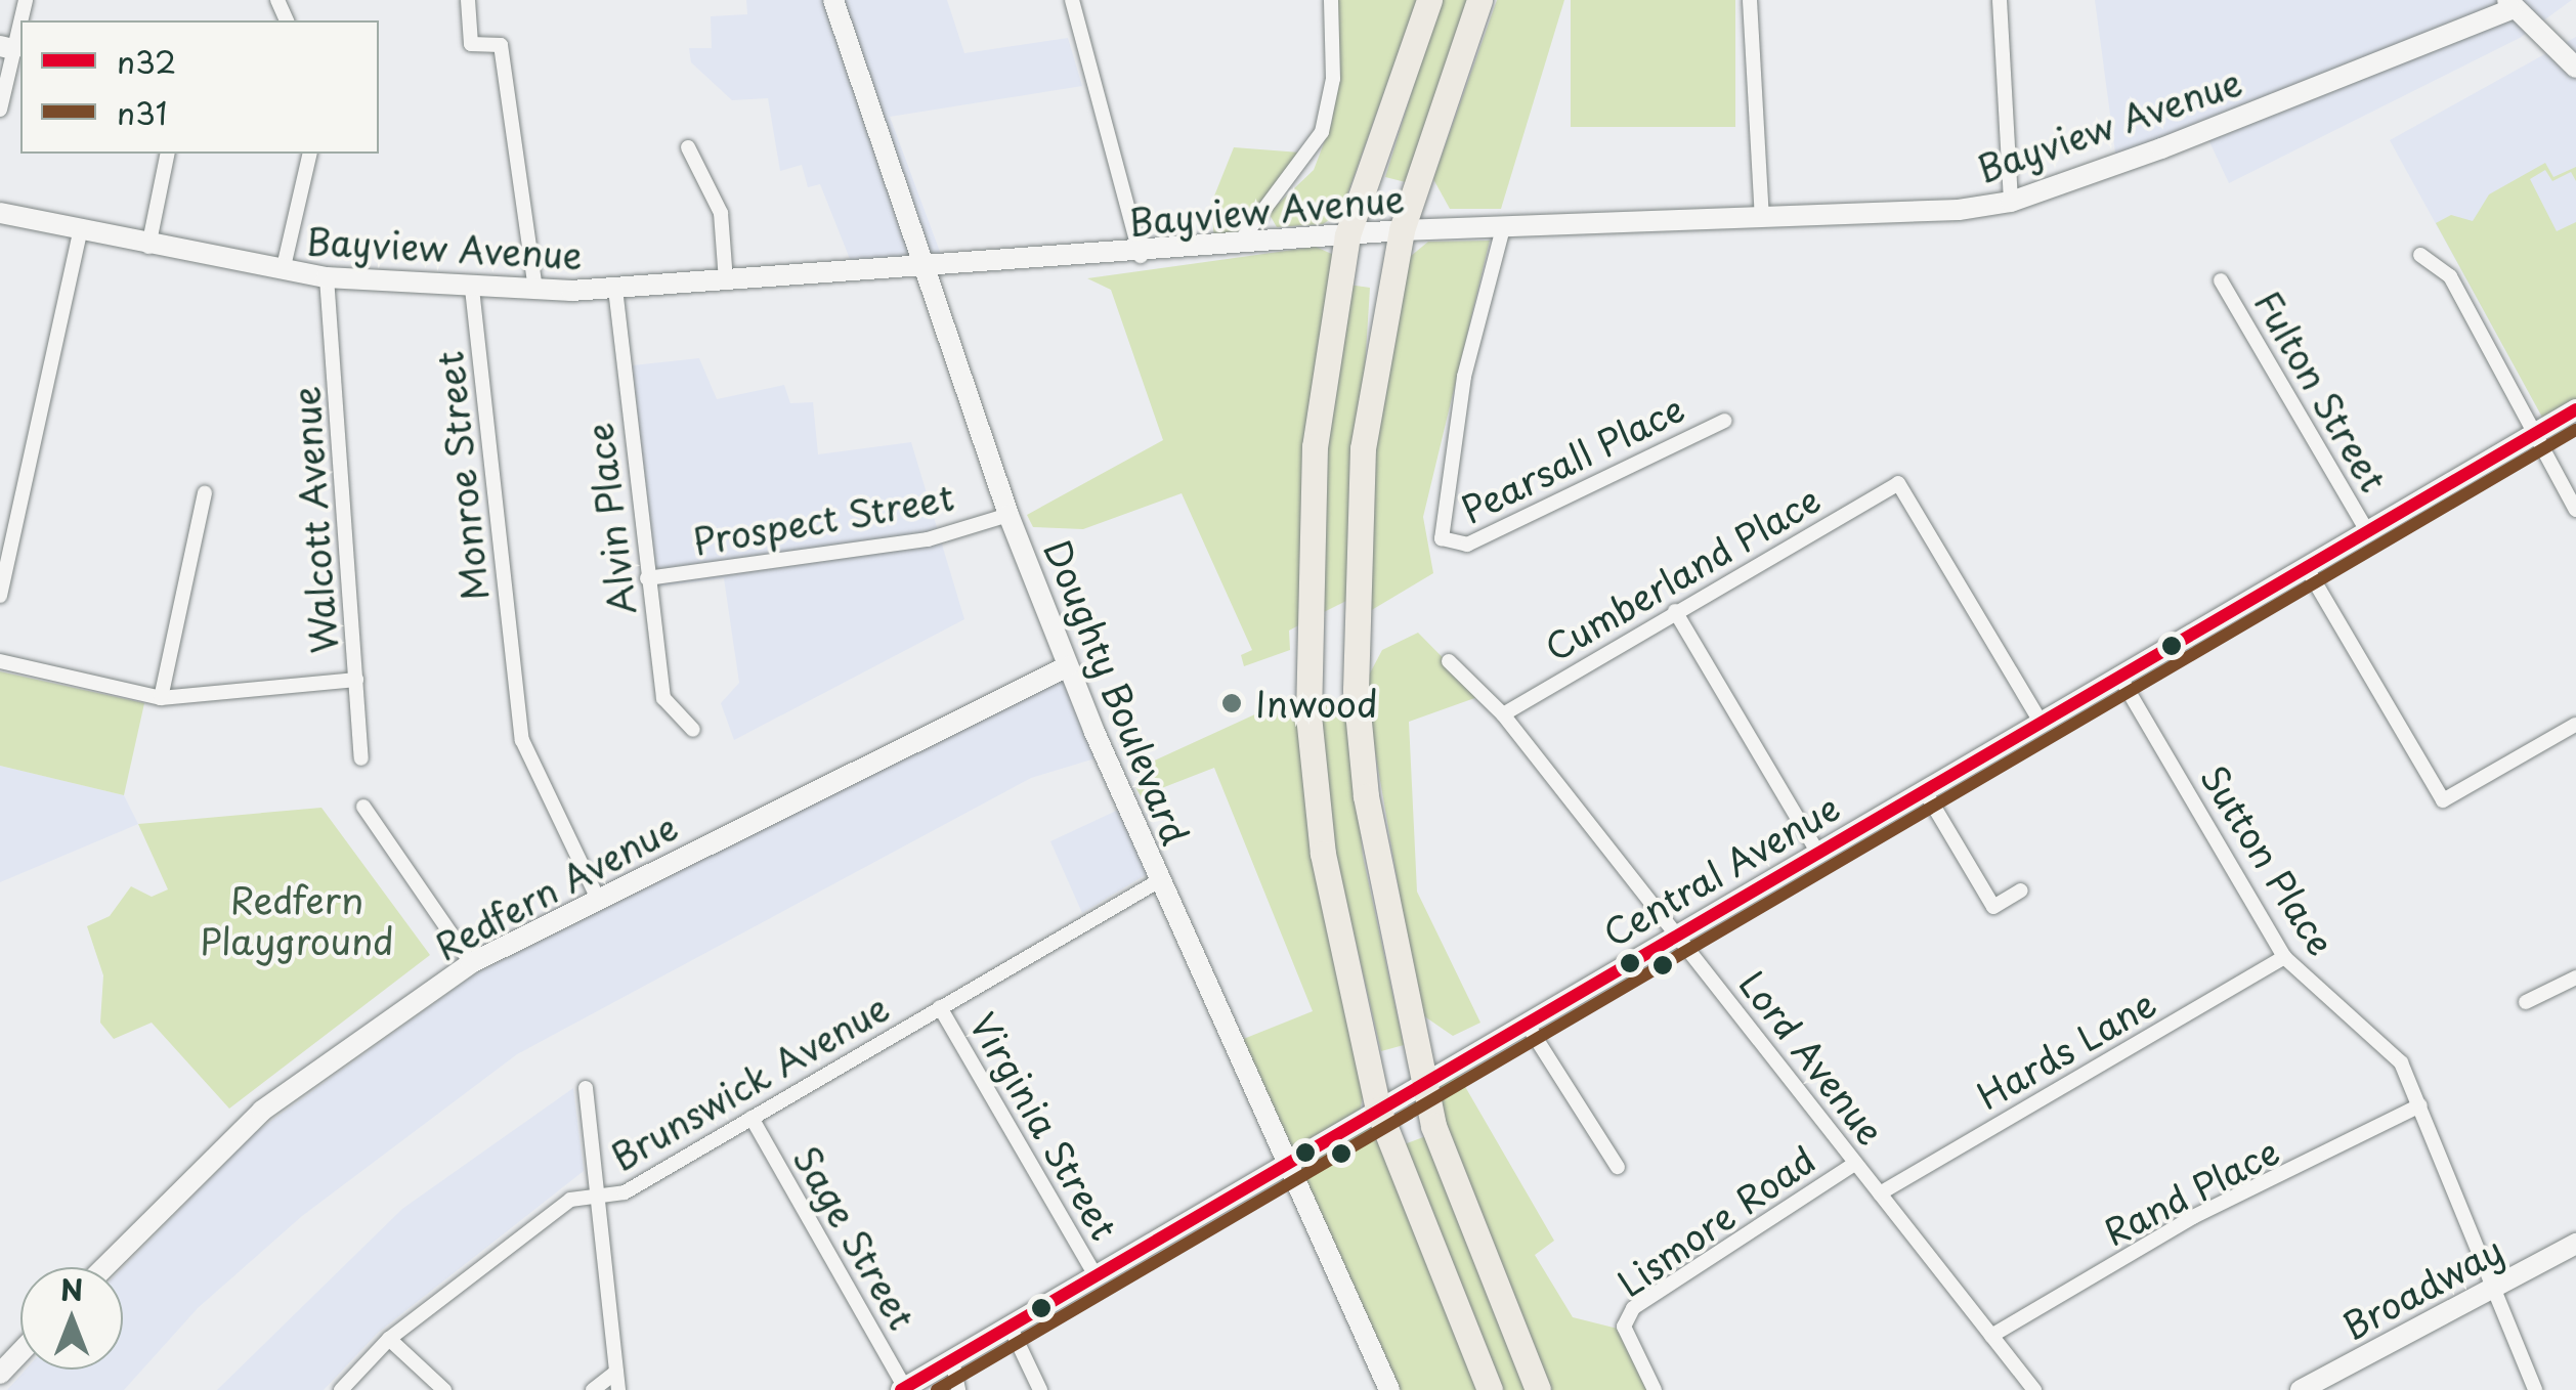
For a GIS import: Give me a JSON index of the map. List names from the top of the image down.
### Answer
{
  "streets": {
    "street": [
      "Bayview Avenue",
      "Fulton Street",
      "Pearsall Place",
      "Monroe Street",
      "Alvin Place",
      "Prospect Street",
      "Walcott Avenue",
      "Cumberland Place",
      "Doughty Boulevard",
      "Sutton Place",
      "Central Avenue",
      "Redfern Avenue",
      "Hards Lane",
      "Lord Avenue",
      "Brunswick Avenue",
      "Virginia Street",
      "Rand Place",
      "Lismore Road",
      "Sage Street",
      "Broadway"
    ]
  },
  "crossings": [
    ["Bayview Avenue", "Pearsall Place"],
    ["Bayview Avenue", "Monroe Street"],
    ["Bayview Avenue", "Alvin Place"],
    ["Bayview Avenue", "Walcott Avenue"],
    ["Bayview Avenue", "Doughty Boulevard"],
    ["Fulton Street", "Central Avenue"],
    ["Monroe Street", "Redfern Avenue"],
    ["Alvin Place", "Prospect Street"],
    ["Prospect Street", "Doughty Boulevard"],
    ["Cumberland Place", "Central Avenue"],
    ["Cumberland Place", "Lord Avenue"],
    ["Doughty Boulevard", "Central Avenue"],
    ["Doughty Boulevard", "Redfern Avenue"],
    ["Doughty Boulevard", "Brunswick Avenue"],
    ["Sutton Place", "Central Avenue"],
    ["Sutton Place", "Hards Lane"],
    ["Sutton Place", "Rand Place"],
    ["Sutton Place", "Broadway"],
    ["Central Avenue", "Lord Avenue"],
    ["Central Avenue", "Virginia Street"],
    ["Central Avenue", "Sage Street"],
    ["Hards Lane", "Lord Avenue"],
    ["Lord Avenue", "Rand Place"],
    ["Lord Avenue", "Lismore Road"],
    ["Brunswick Avenue", "Virginia Street"],
    ["Brunswick Avenue", "Sage Street"]
  ],
  "parks": ["Redfern Playground"],
  "places": ["Inwood"],
  "lines": ["transit line n32", "transit line n31"],
  "legend": ["n32", "n31"],
  "north": "top"
}
